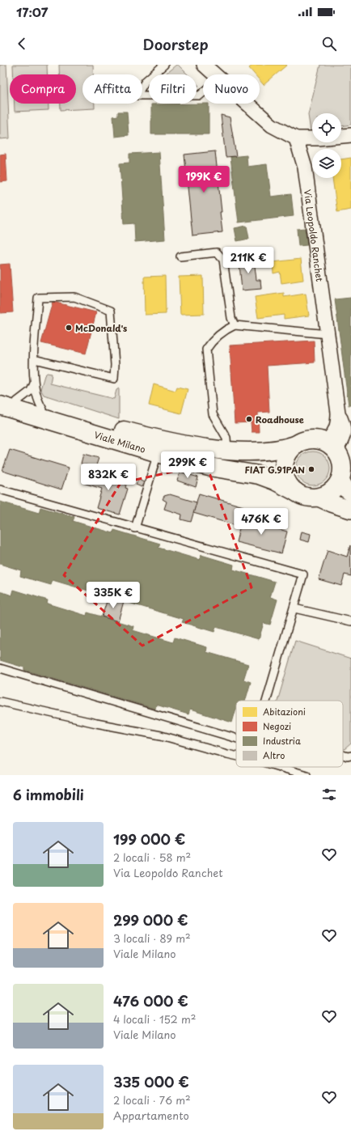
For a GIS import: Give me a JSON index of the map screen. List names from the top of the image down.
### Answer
{
  "streets": {
    "main road": ["Viale Milano"],
    "street": ["Via Leopoldo Ranchet"]
  },
  "crossings": [
    ["Via Leopoldo Ranchet", "Viale Milano"]
  ],
  "places": ["McDonald's", "Roadhouse", "FIAT G.91PAN"],
  "legend": [
    "Abitazioni",
    "Negozi",
    "Industria",
    "Altro"
  ],
  "page": {
    "status": "17:07",
    "header": "Doorstep",
    "chip": [
      "Compra",
      "Affitta",
      "Filtri",
      "Nuovo"
    ],
    "price": [
      "199K €",
      "211K €",
      "299K €",
      "832K €",
      "476K €",
      "335K €"
    ],
    "heading": "6 immobili",
    "list": [
      {
        "name": "199 000 €",
        "note": "2 locali · 58 m² · Via Leopoldo Ranchet"
      },
      {
        "name": "299 000 €",
        "note": "3 locali · 89 m² · Viale Milano"
      },
      {
        "name": "476 000 €",
        "note": "4 locali · 152 m² · Viale Milano"
      },
      {
        "name": "335 000 €",
        "note": "2 locali · 76 m² · Appartamento"
      }
    ]
  }
}
